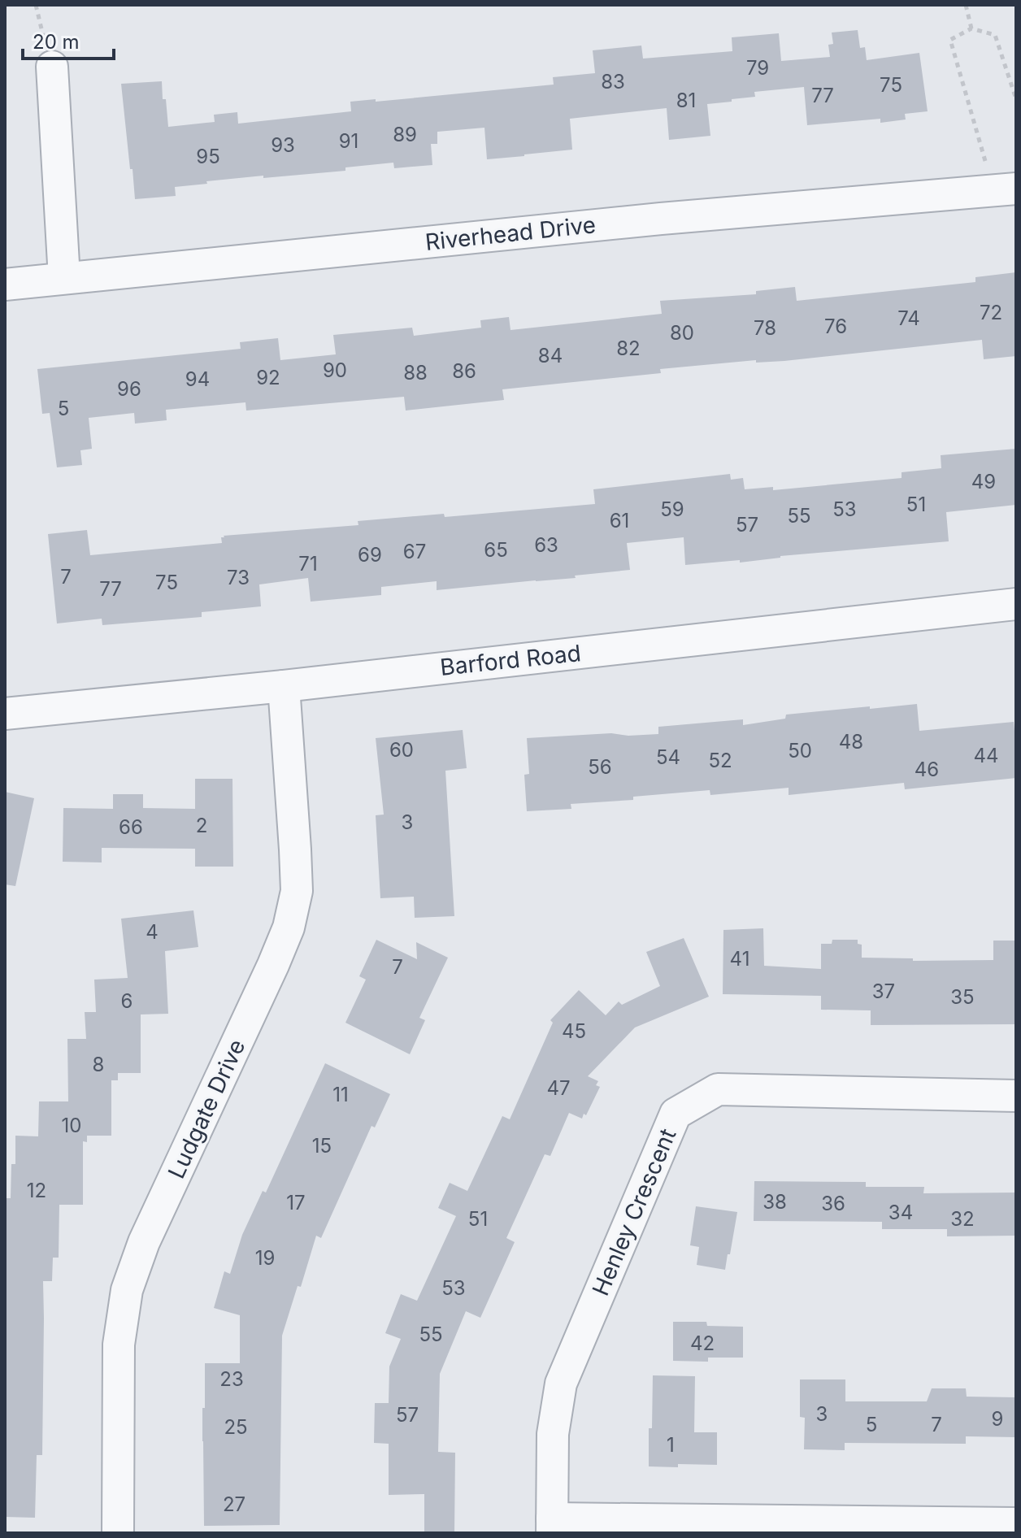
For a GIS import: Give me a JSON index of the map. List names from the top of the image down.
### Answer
{
  "streets": {
    "street": [
      "Riverhead Drive",
      "Barford Road",
      "Ludgate Drive",
      "Henley Crescent"
    ]
  },
  "crossings": [
    ["Barford Road", "Ludgate Drive"]
  ],
  "house_numbers": [
    "79",
    "83",
    "75",
    "77",
    "81",
    "89",
    "91",
    "93",
    "95",
    "72",
    "74",
    "76",
    "78",
    "80",
    "82",
    "84",
    "90",
    "86",
    "88",
    "92",
    "94",
    "96",
    "5",
    "49",
    "51",
    "59",
    "53",
    "55",
    "61",
    "57",
    "63",
    "65",
    "67",
    "69",
    "71",
    "7",
    "73",
    "75",
    "77",
    "48",
    "60",
    "50",
    "44",
    "54",
    "52",
    "56",
    "46",
    "3",
    "2",
    "66",
    "4",
    "41",
    "7",
    "37",
    "35",
    "6",
    "45",
    "8",
    "47",
    "11",
    "10",
    "15",
    "12",
    "38",
    "17",
    "36",
    "34",
    "51",
    "32",
    "19",
    "53",
    "55",
    "42",
    "23",
    "3",
    "57",
    "9",
    "5",
    "7",
    "25",
    "1",
    "27"
  ],
  "scale_bar": "20 m"
}
